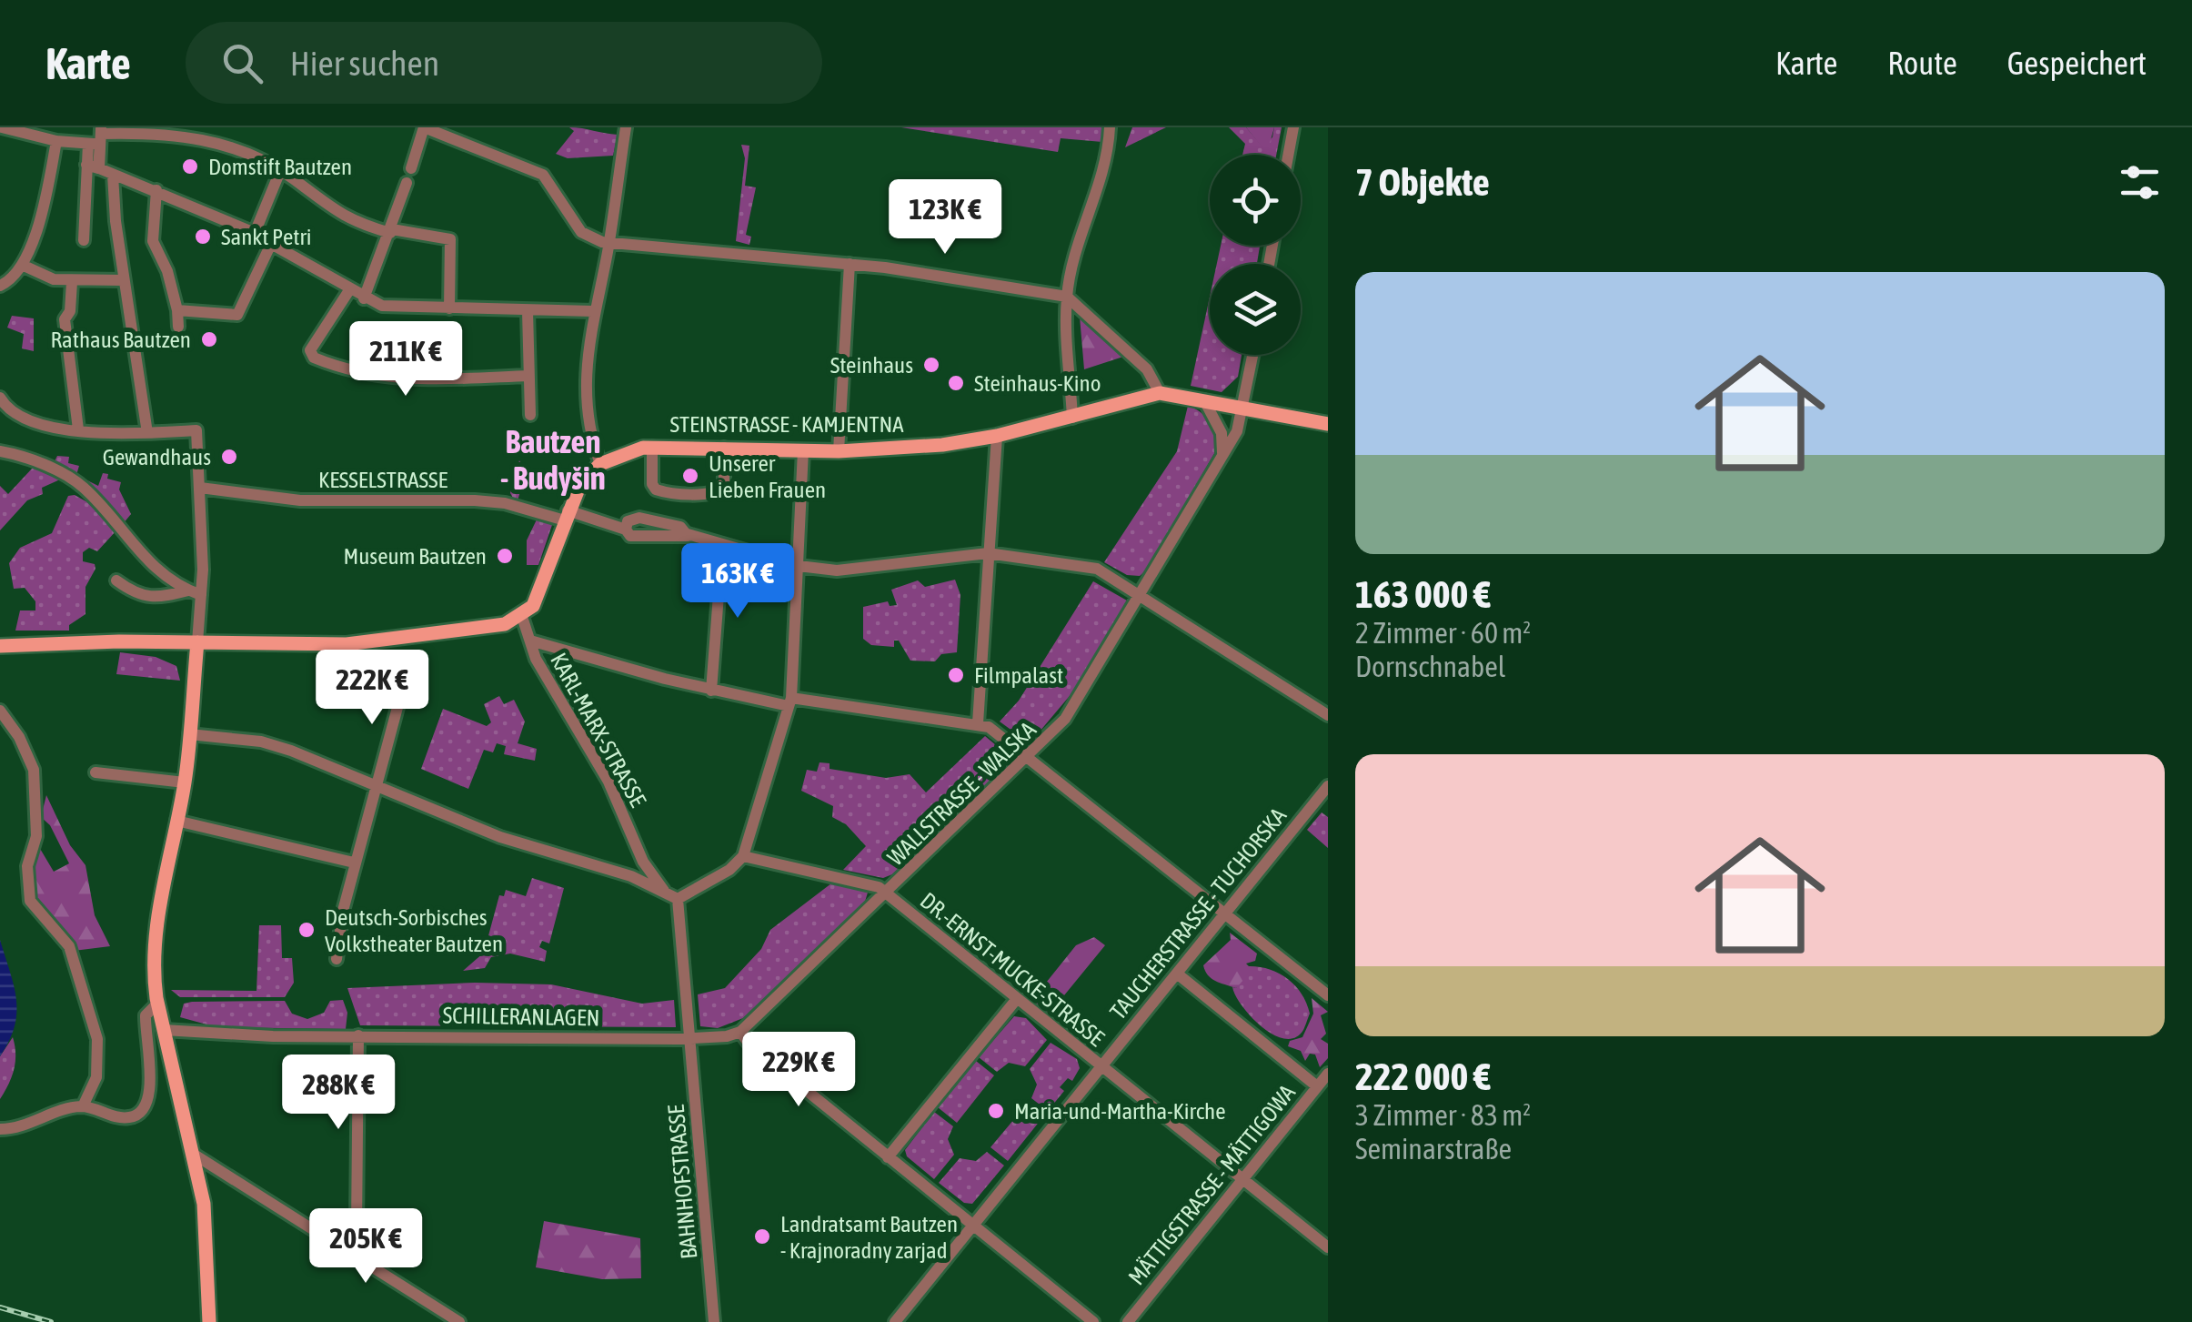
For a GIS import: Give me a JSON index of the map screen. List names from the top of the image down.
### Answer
{
  "streets": {
    "main road": ["STEINSTRASSE - KAMJENTNA"],
    "street": [
      "KESSELSTRASSE",
      "KARL-MARX-STRASSE",
      "WALLSTRASSE - WALSKA",
      "TAUCHERSTRASSE - TUCHORSKA",
      "DR.-ERNST-MUCKE-STRASSE",
      "SCHILLERANLAGEN",
      "BAHNHOFSTRASSE",
      "MÄTTIGSTRASSE - MÄTTIGOWA"
    ]
  },
  "crossings": [
    ["KARL-MARX-STRASSE", "BAHNHOFSTRASSE"],
    ["WALLSTRASSE - WALSKA", "DR.-ERNST-MUCKE-STRASSE"],
    ["TAUCHERSTRASSE - TUCHORSKA", "DR.-ERNST-MUCKE-STRASSE"],
    ["DR.-ERNST-MUCKE-STRASSE", "MÄTTIGSTRASSE - MÄTTIGOWA"],
    ["SCHILLERANLAGEN", "BAHNHOFSTRASSE"]
  ],
  "districts": ["Bautzen - Budyšin"],
  "places": [
    "Domstift Bautzen",
    "Sankt Petri",
    "Rathaus Bautzen",
    "Steinhaus",
    "Steinhaus-Kino",
    "Gewandhaus",
    "Unserer Lieben Frauen",
    "Museum Bautzen",
    "Filmpalast",
    "Deutsch-Sorbisches Volkstheater Bautzen",
    "Maria-und-Martha-Kirche",
    "Landratsamt Bautzen - Krajnoradny zarjad"
  ],
  "page": {
    "header": "Karte",
    "search": "Hier suchen",
    "nav": ["Karte", "Route", "Gespeichert"],
    "heading": "7 Objekte",
    "price": [
      "123K €",
      "211K €",
      "163K €",
      "222K €",
      "229K €",
      "288K €",
      "205K €"
    ],
    "list": [
      {
        "name": "163 000 €",
        "note": "2 Zimmer · 60 m² · Dornschnabel"
      },
      {
        "name": "222 000 €",
        "note": "3 Zimmer · 83 m² · Seminarstraße"
      }
    ]
  }
}
